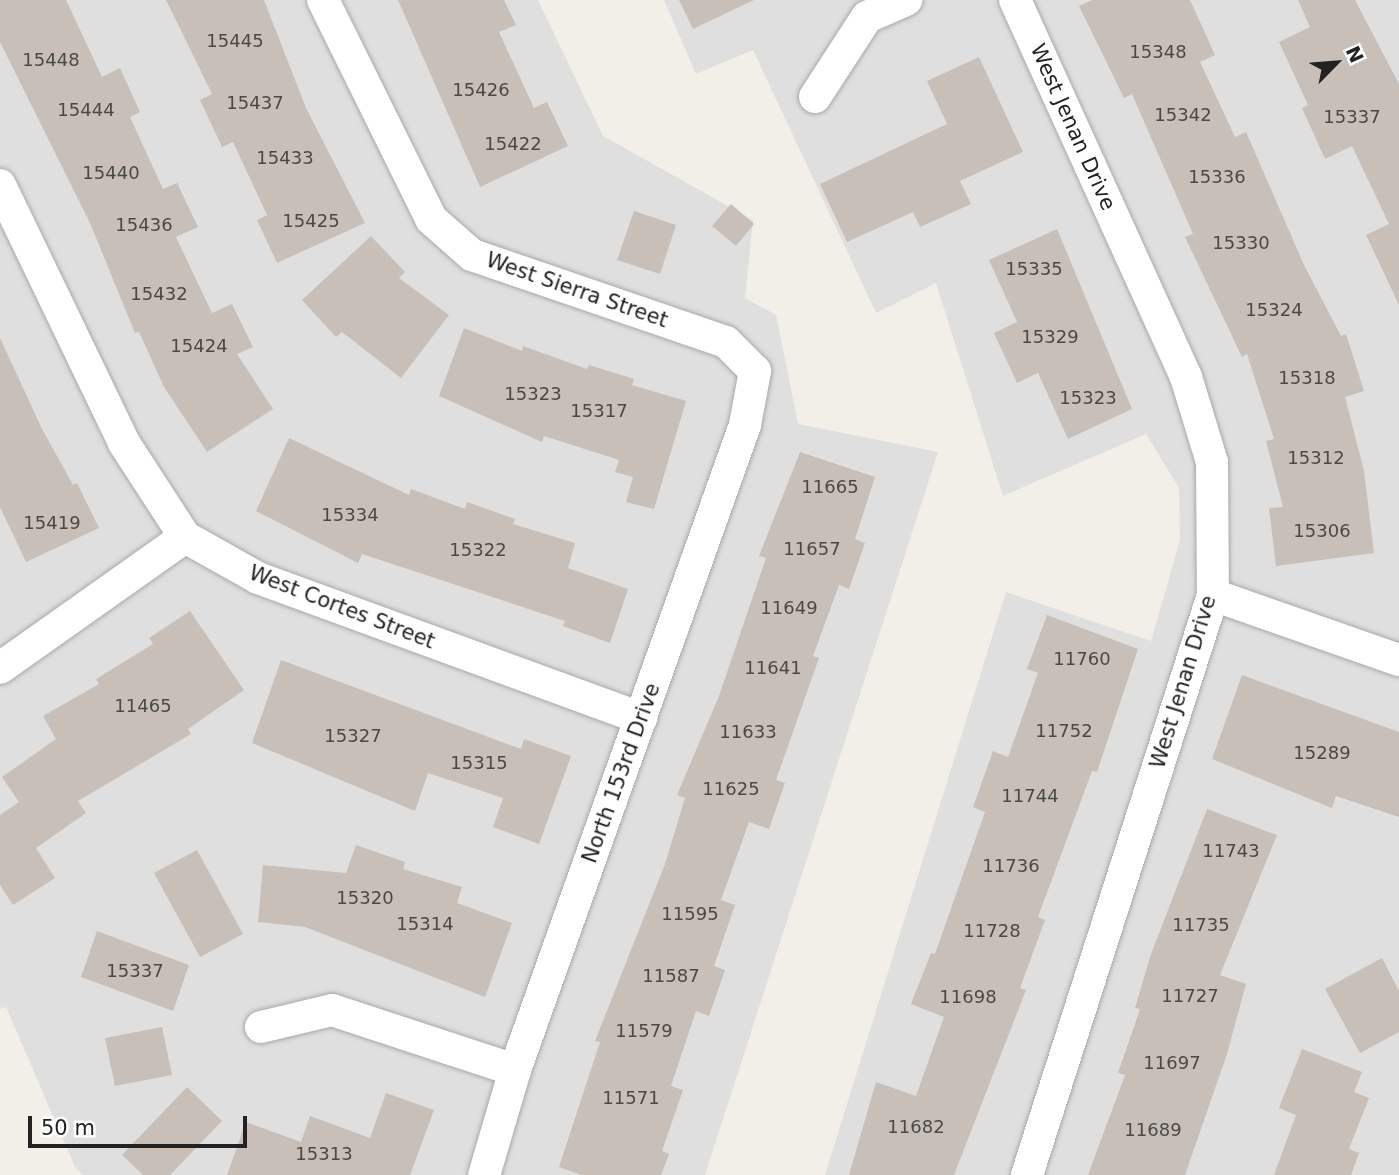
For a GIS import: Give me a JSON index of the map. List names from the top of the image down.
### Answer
{
  "streets": {
    "street": [
      "West Jenan Drive",
      "West Sierra Street",
      "West Cortes Street",
      "North 153rd Drive"
    ]
  },
  "crossings": [
    ["West Sierra Street", "North 153rd Drive"],
    ["West Cortes Street", "North 153rd Drive"]
  ],
  "house_numbers": [
    "15445",
    "15348",
    "15448",
    "15426",
    "15437",
    "15444",
    "15342",
    "15337",
    "15422",
    "15433",
    "15440",
    "15336",
    "15425",
    "15436",
    "15330",
    "15335",
    "15432",
    "15324",
    "15329",
    "15424",
    "15318",
    "15323",
    "15323",
    "15317",
    "15312",
    "11665",
    "15334",
    "15419",
    "15306",
    "11657",
    "15322",
    "11649",
    "11760",
    "11641",
    "11465",
    "11752",
    "11633",
    "15327",
    "15289",
    "15315",
    "11625",
    "11744",
    "11743",
    "11736",
    "15320",
    "11595",
    "15314",
    "11735",
    "11728",
    "15337",
    "11587",
    "11727",
    "11698",
    "11579",
    "11697",
    "11571",
    "11682",
    "11689",
    "15313"
  ],
  "scale_bar": "50 m",
  "north": "top right"
}
